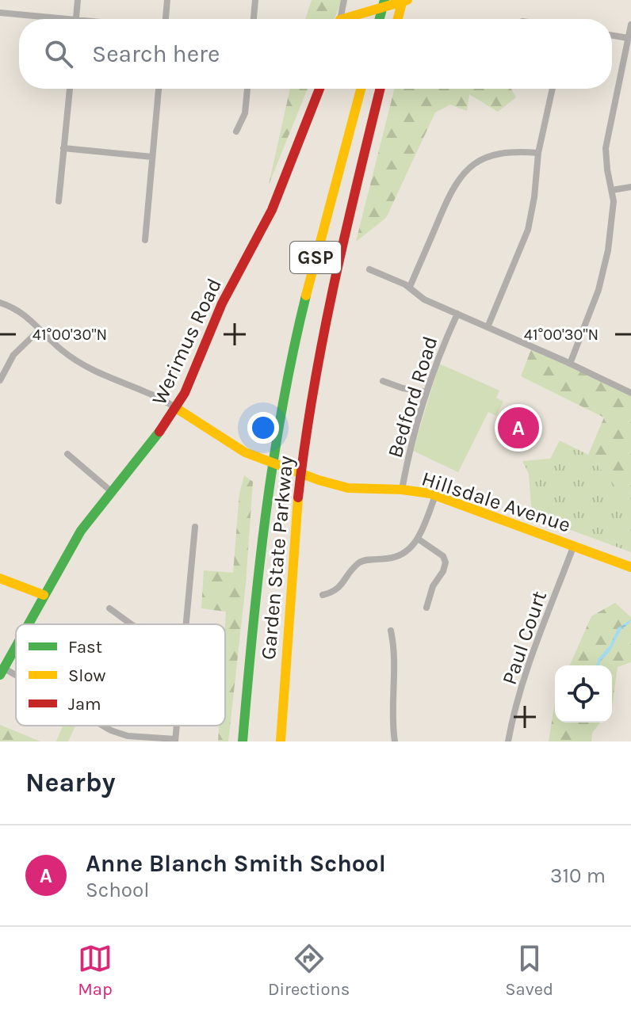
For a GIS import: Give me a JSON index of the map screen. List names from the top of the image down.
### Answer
{
  "streets": {
    "main road": [
      "GSP",
      "Werimus Road",
      "Hillsdale Avenue",
      "Garden State Parkway"
    ],
    "street": ["Bedford Road", "Paul Court"]
  },
  "crossings": [
    ["Werimus Road", "Hillsdale Avenue"],
    ["Bedford Road", "Hillsdale Avenue"],
    ["Hillsdale Avenue", "Paul Court"]
  ],
  "legend": ["Fast", "Slow", "Jam"],
  "page": {
    "search": "Search here",
    "pins": "A",
    "heading": "Nearby",
    "list": [
      {
        "mark": "A",
        "name": "Anne Blanch Smith School",
        "note": "School",
        "value": "310 m"
      }
    ],
    "nav": ["Map", "Directions", "Saved"]
  },
  "coordinates": ["41°00'30\"N"]
}
